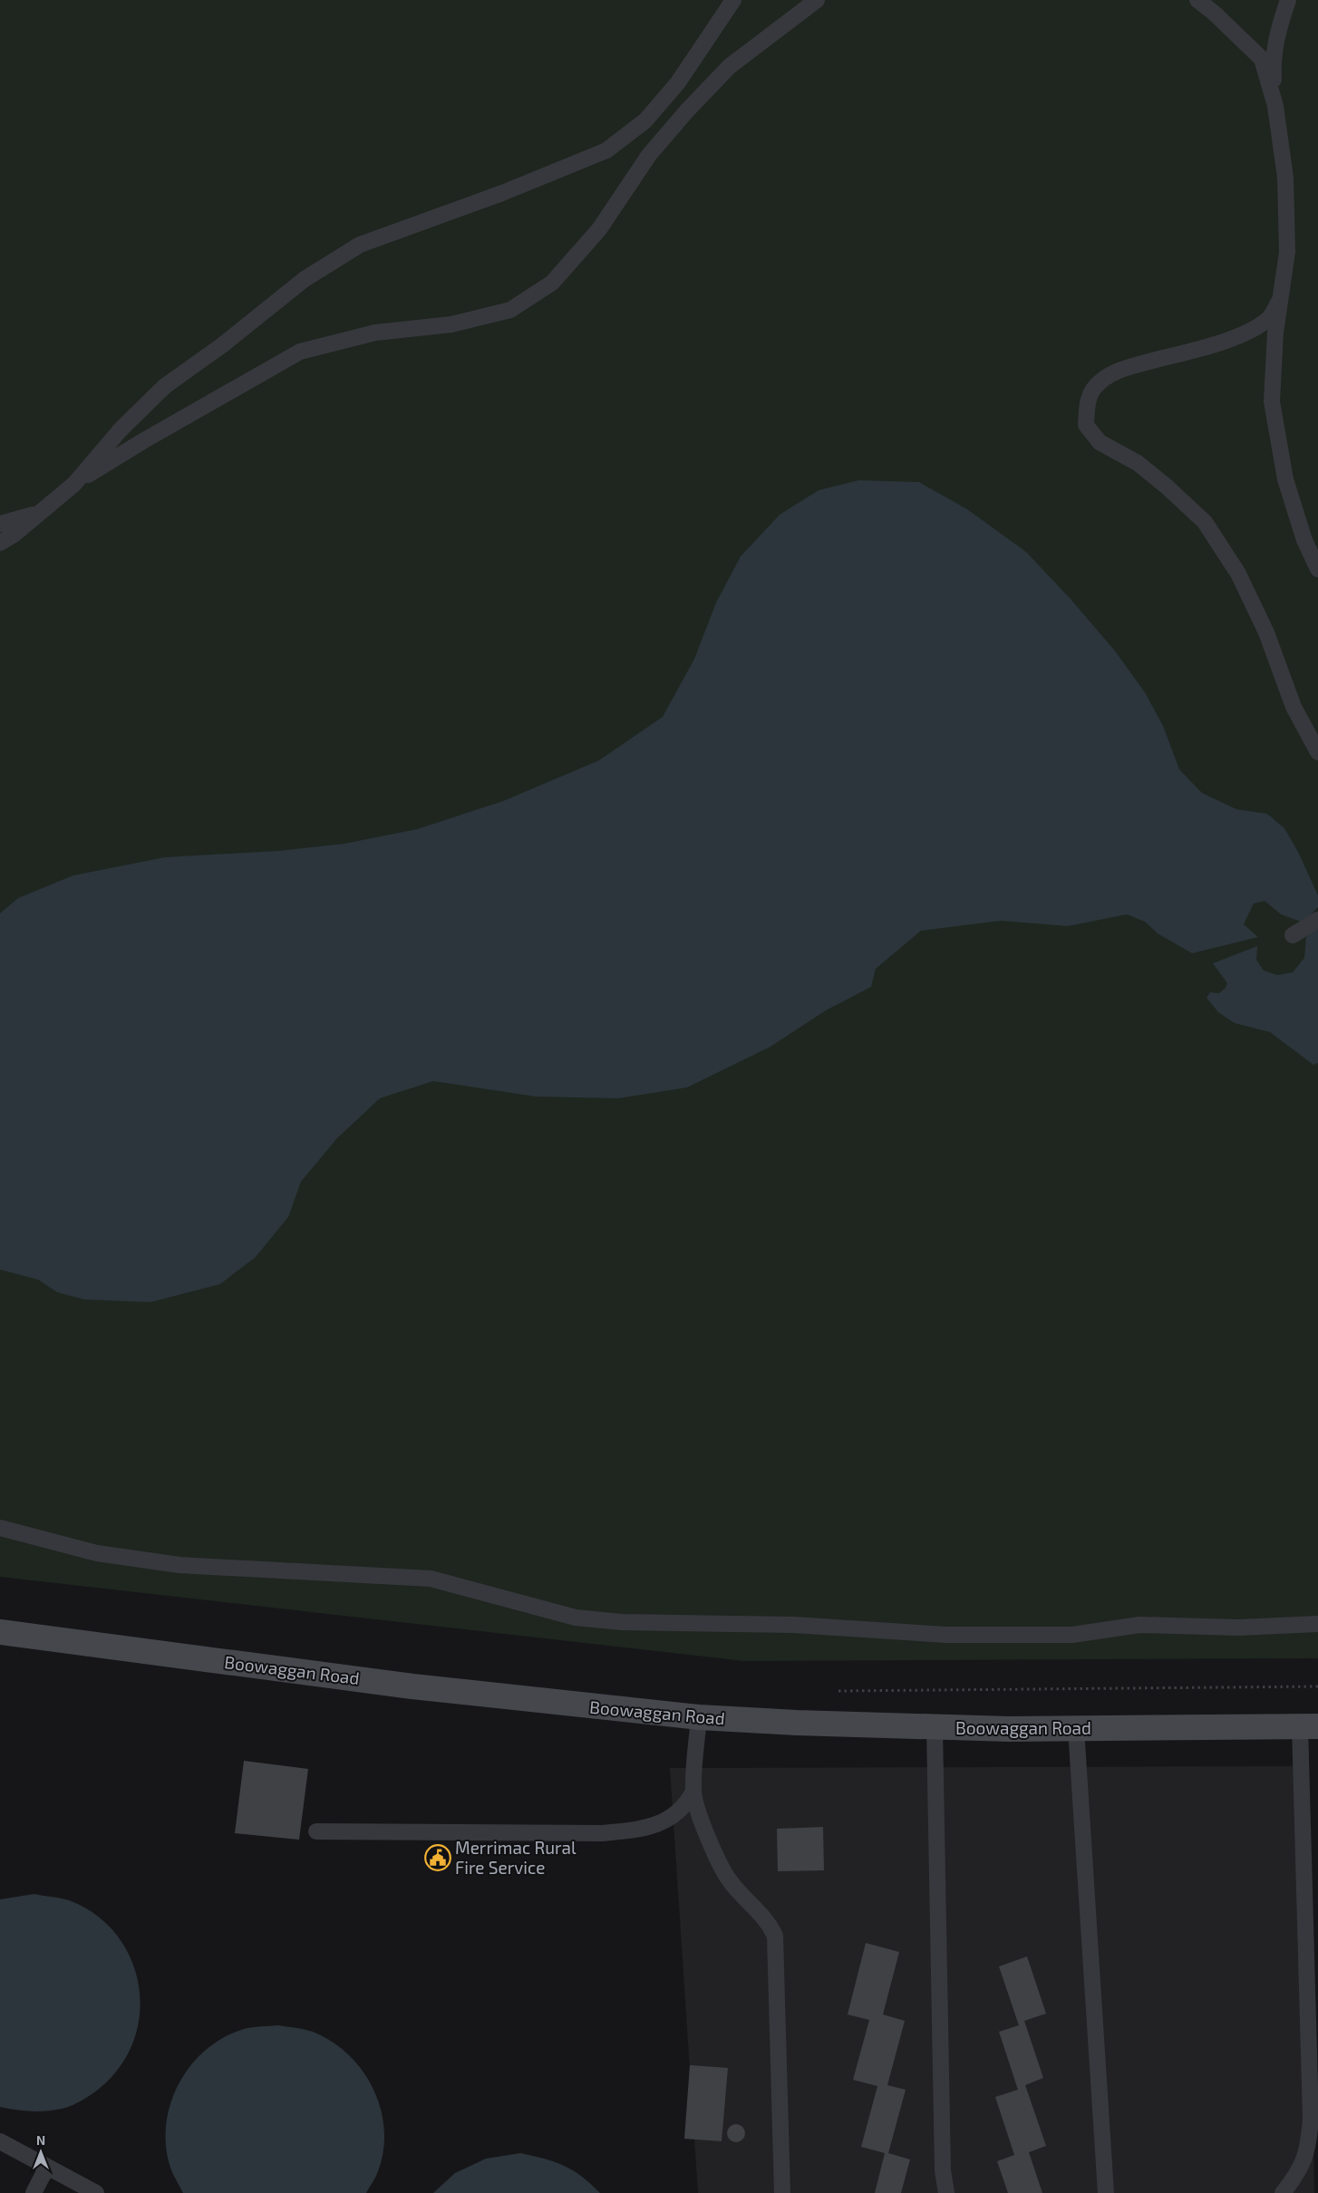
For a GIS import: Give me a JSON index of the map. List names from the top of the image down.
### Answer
{
  "streets": {
    "main road": ["Boowaggan Road"]
  },
  "places": {
    "public building": ["Merrimac Rural Fire Service"]
  },
  "north": "top"
}
